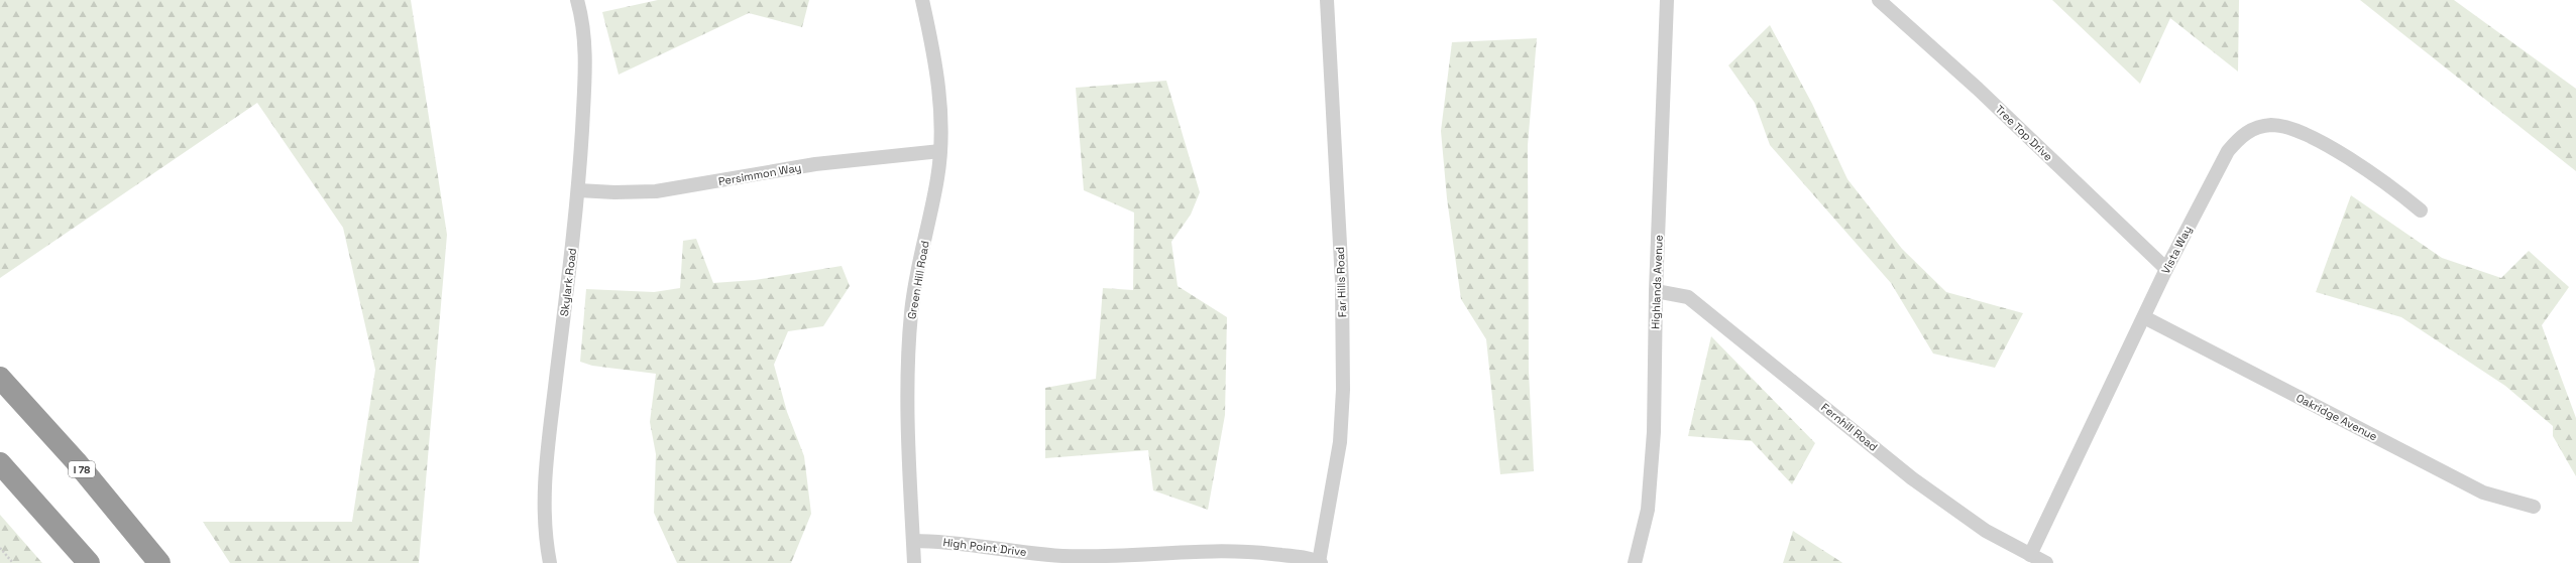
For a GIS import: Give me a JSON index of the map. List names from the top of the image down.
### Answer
{
  "streets": {
    "highway": ["I 78"],
    "street": [
      "Tree Top Drive",
      "Persimmon Way",
      "Vista Way",
      "Green Hill Road",
      "Skylark Road",
      "Far Hills Road",
      "Highlands Avenue",
      "Oakridge Avenue",
      "Fernhill Road",
      "High Point Drive"
    ]
  },
  "crossings": [
    ["Tree Top Drive", "Vista Way"],
    ["Persimmon Way", "Green Hill Road"],
    ["Persimmon Way", "Skylark Road"],
    ["Vista Way", "Oakridge Avenue"],
    ["Vista Way", "Fernhill Road"],
    ["Green Hill Road", "High Point Drive"],
    ["Far Hills Road", "High Point Drive"],
    ["Highlands Avenue", "Fernhill Road"]
  ]
}
